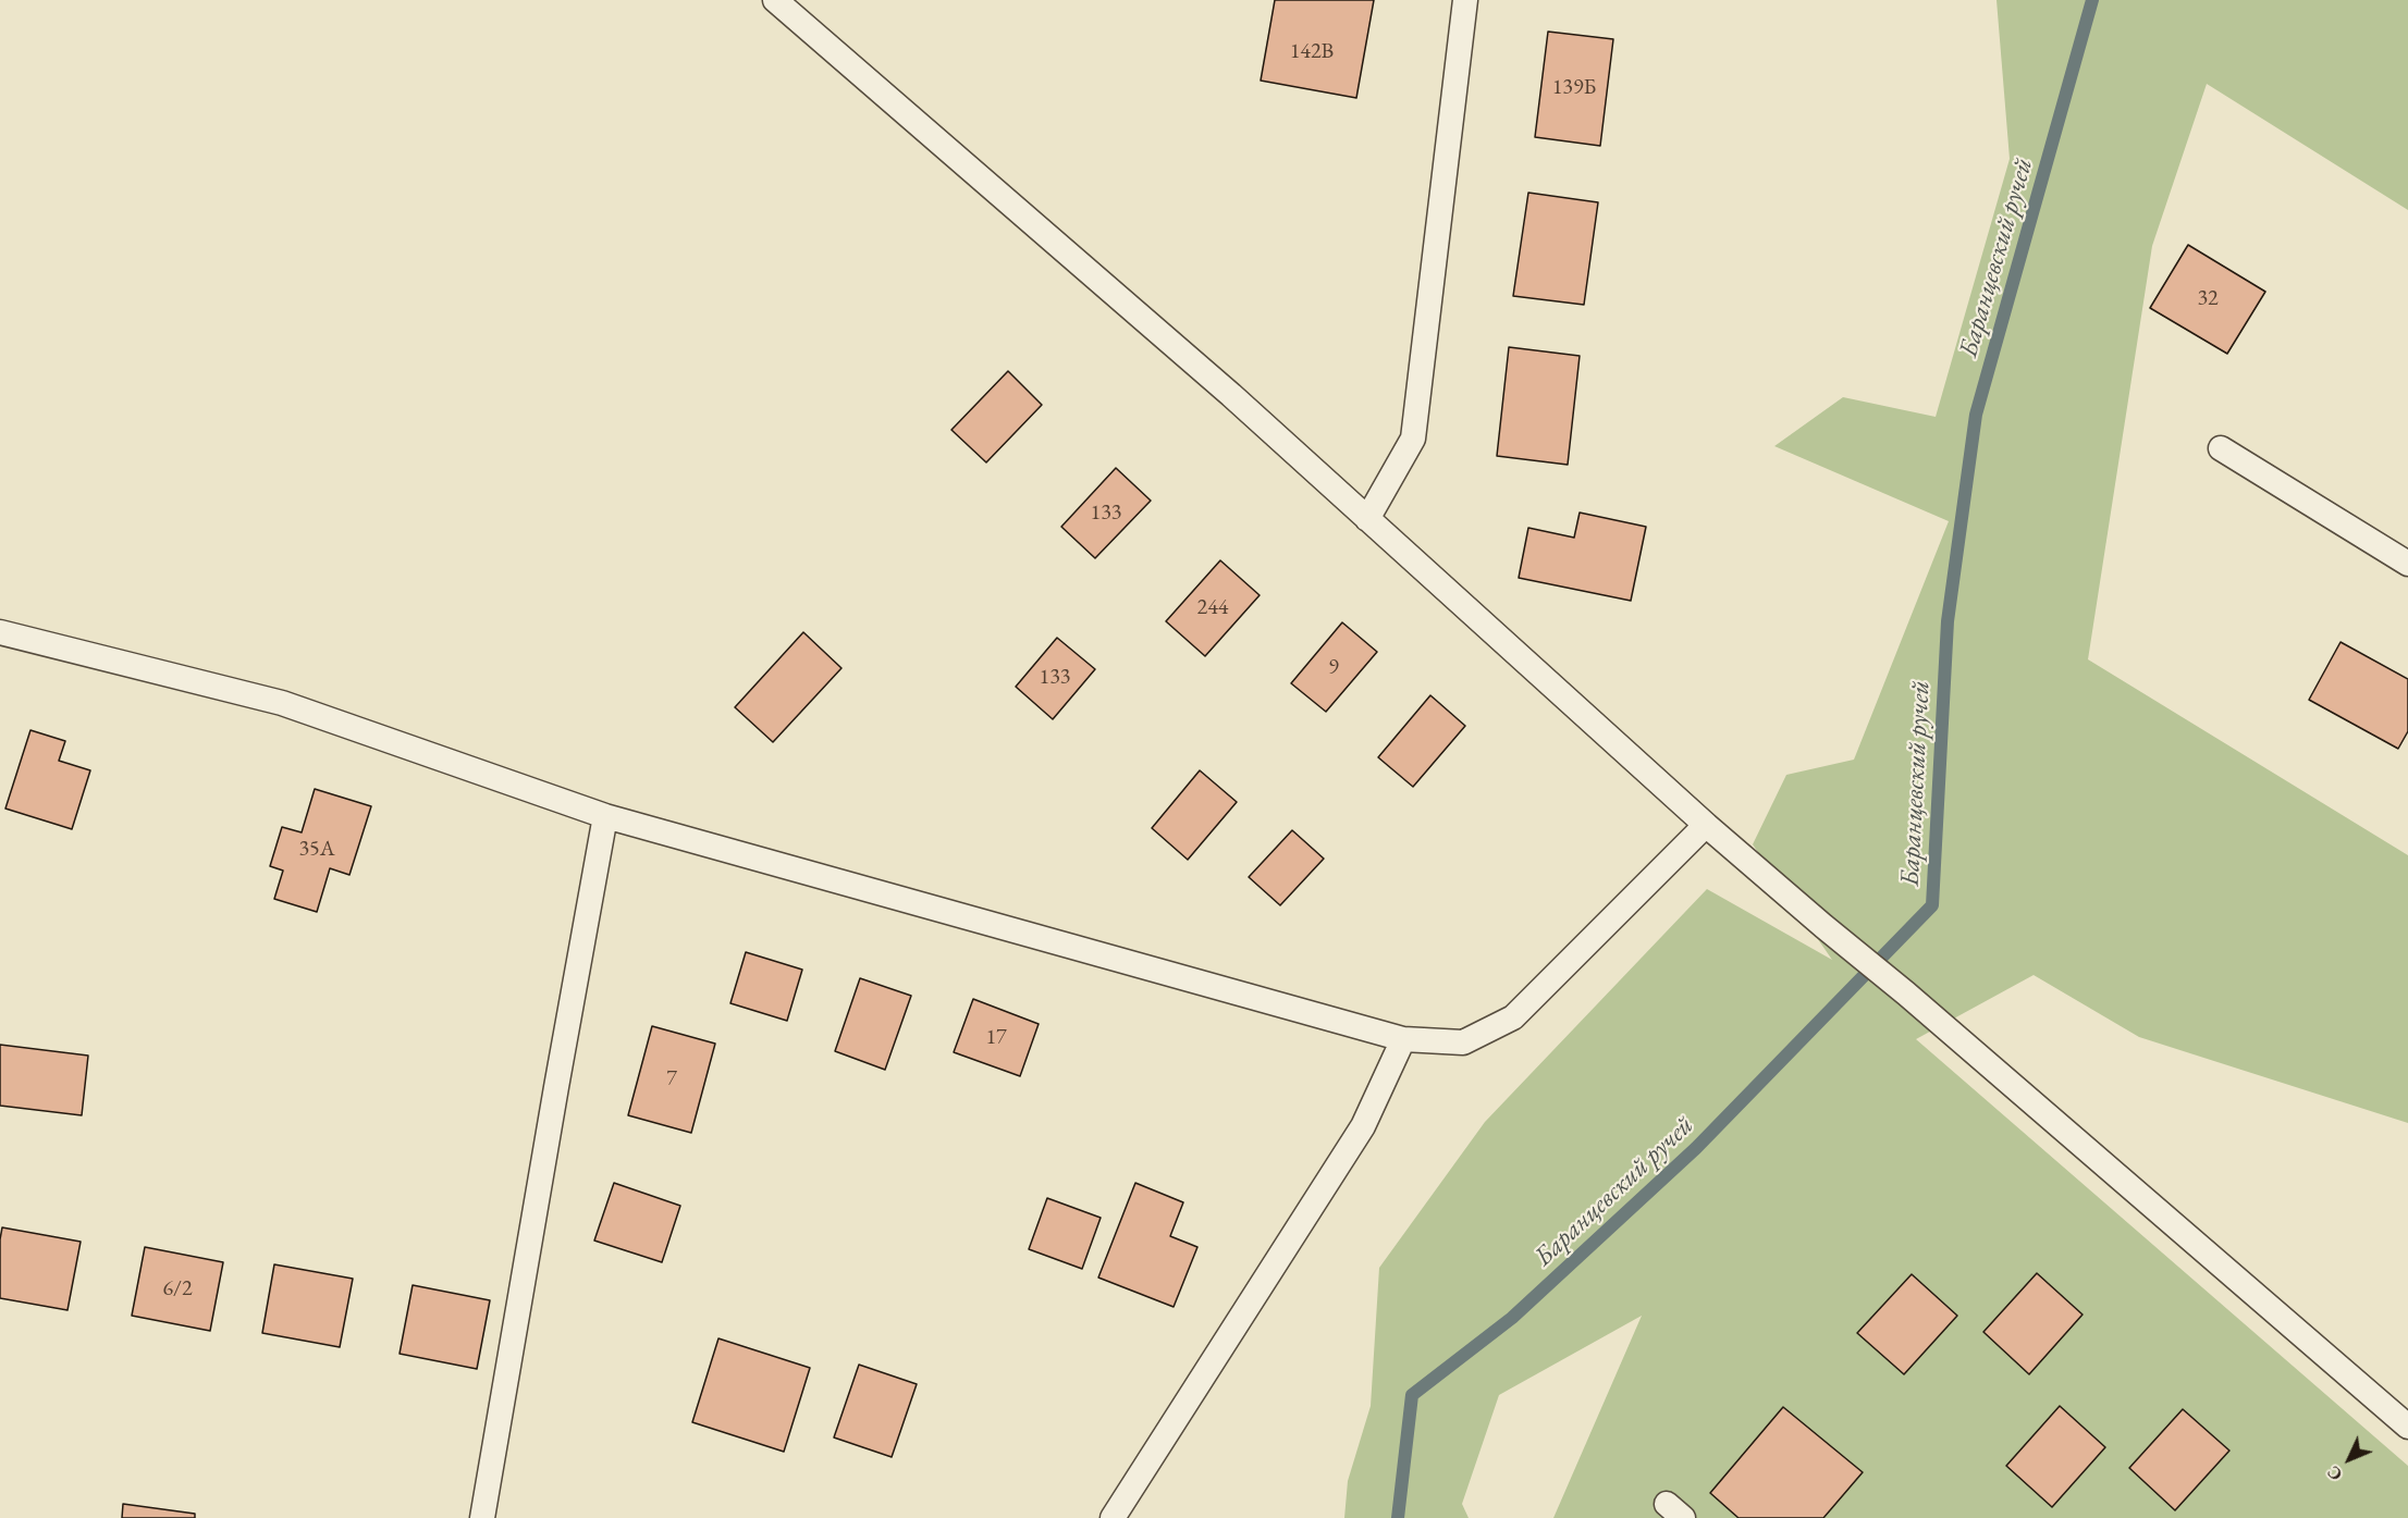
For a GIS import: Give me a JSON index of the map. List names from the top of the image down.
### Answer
{
  "water": ["Баранцевский ручей"],
  "house_numbers": [
    "142В",
    "139Б",
    "32",
    "133",
    "244",
    "9",
    "133",
    "35А",
    "17",
    "7",
    "6/2"
  ],
  "north": "bottom left"
}
